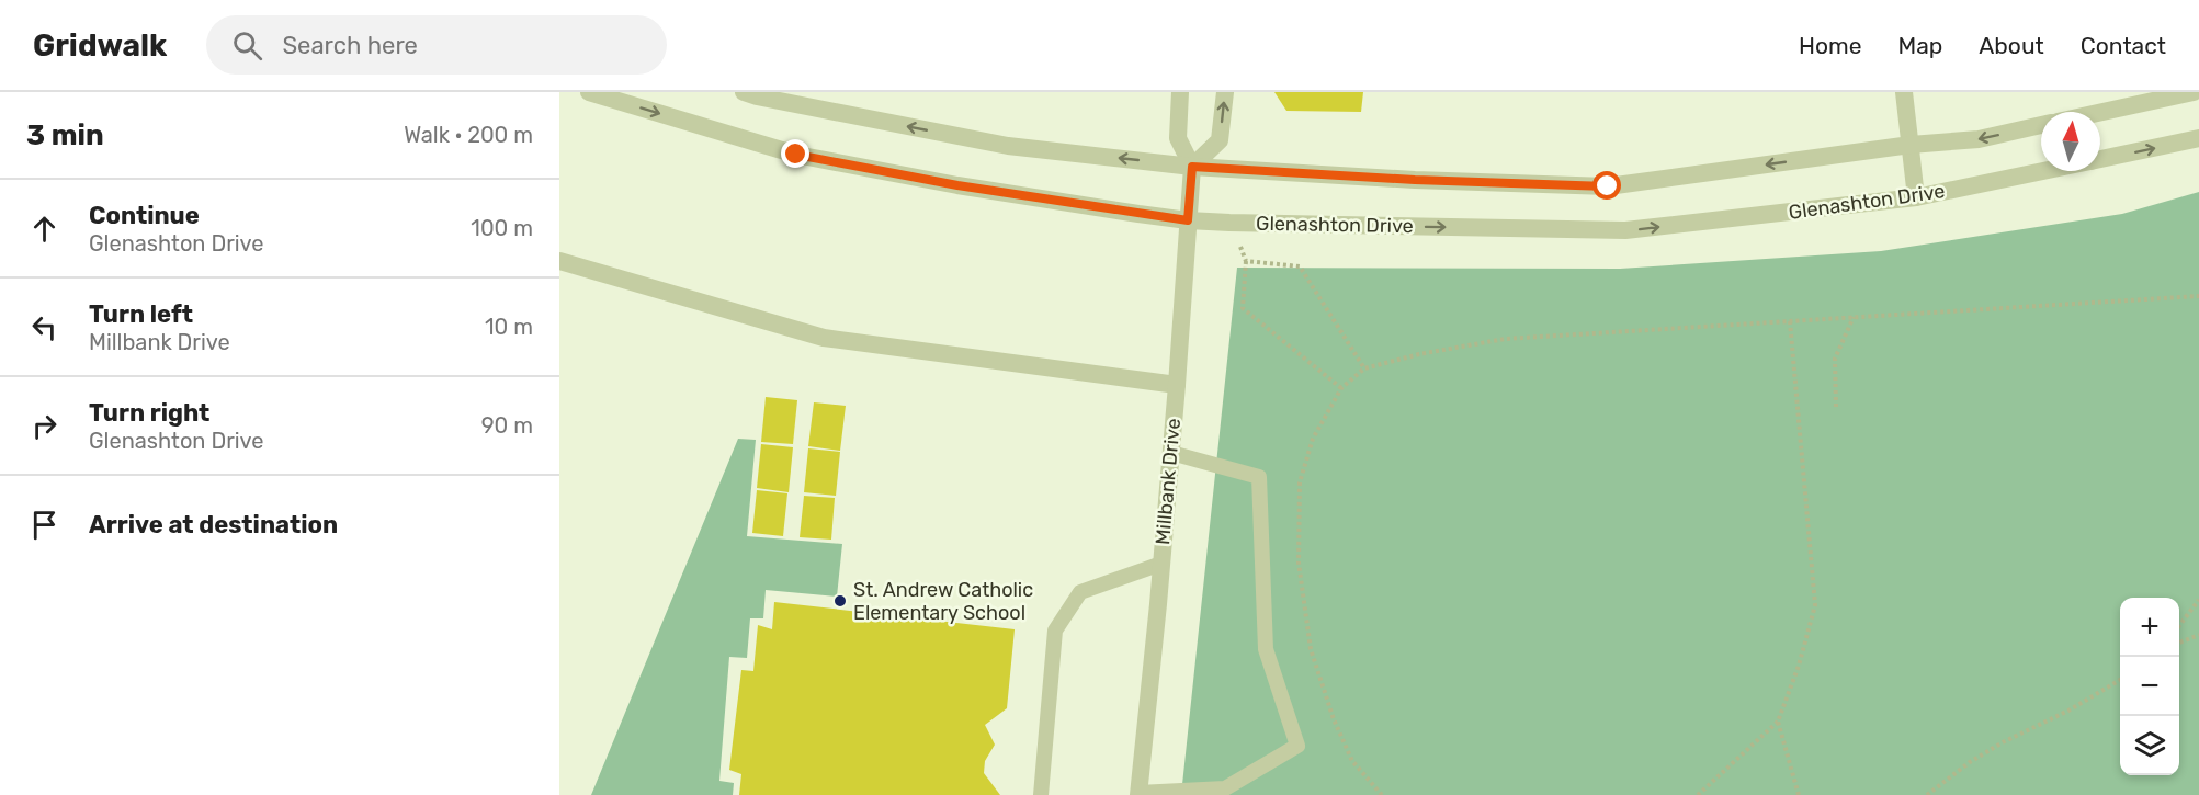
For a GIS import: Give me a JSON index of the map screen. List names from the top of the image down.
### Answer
{
  "streets": {
    "street": ["Glenashton Drive", "Millbank Drive"]
  },
  "crossings": [
    ["Glenashton Drive", "Millbank Drive"]
  ],
  "places": ["St. Andrew Catholic Elementary School"],
  "north": "top",
  "page": {
    "header": "Gridwalk",
    "search": "Search here",
    "nav": [
      "Home",
      "Map",
      "About",
      "Contact"
    ],
    "heading": ["3 min", "Walk · 200 m"],
    "list": [
      ["Continue", "Glenashton Drive", "100 m"],
      ["Turn left", "Millbank Drive", "10 m"],
      ["Turn right", "Glenashton Drive", "90 m"],
      "Arrive at destination"
    ],
    "map_buttons": ["+", "−"]
  }
}
